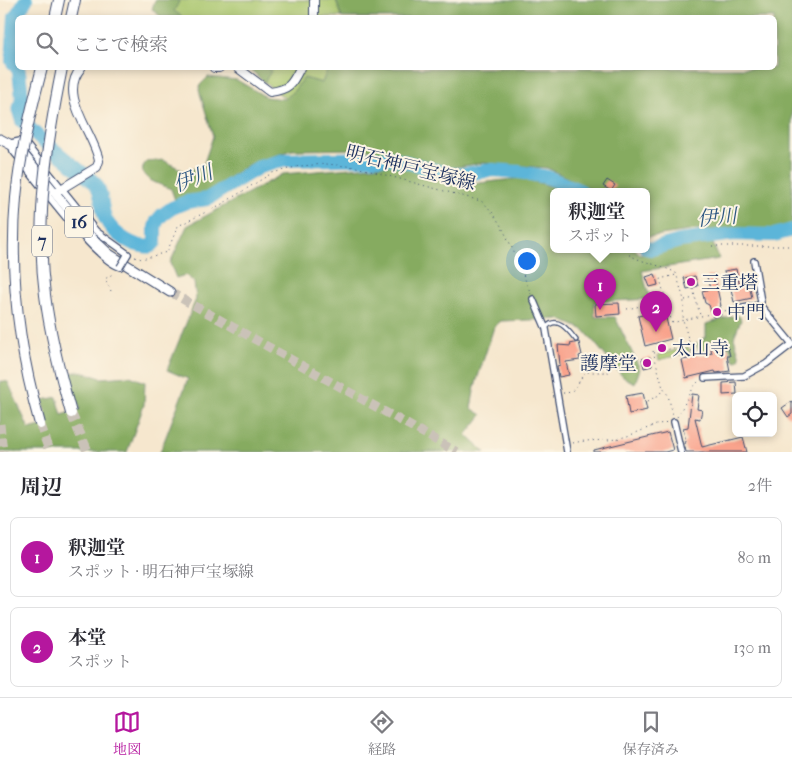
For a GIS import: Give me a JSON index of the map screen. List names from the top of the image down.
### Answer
{
  "streets": {
    "highway": ["7"],
    "main road": ["16"],
    "path": ["明石神戸宝塚線"]
  },
  "water": ["伊川"],
  "places": [
    "三重塔",
    "中門",
    "太山寺",
    "護摩堂"
  ],
  "page": {
    "search": "ここで検索",
    "popup": ["釈迦堂", "スポット"],
    "pins": ["1", "2"],
    "heading": ["周辺", "2件"],
    "list": [
      {
        "mark": "1",
        "name": "釈迦堂",
        "note": "スポット · 明石神戸宝塚線",
        "value": "80 m"
      },
      {
        "mark": "2",
        "name": "本堂",
        "note": "スポット",
        "value": "130 m"
      }
    ],
    "nav": ["地図", "経路", "保存済み"]
  }
}
